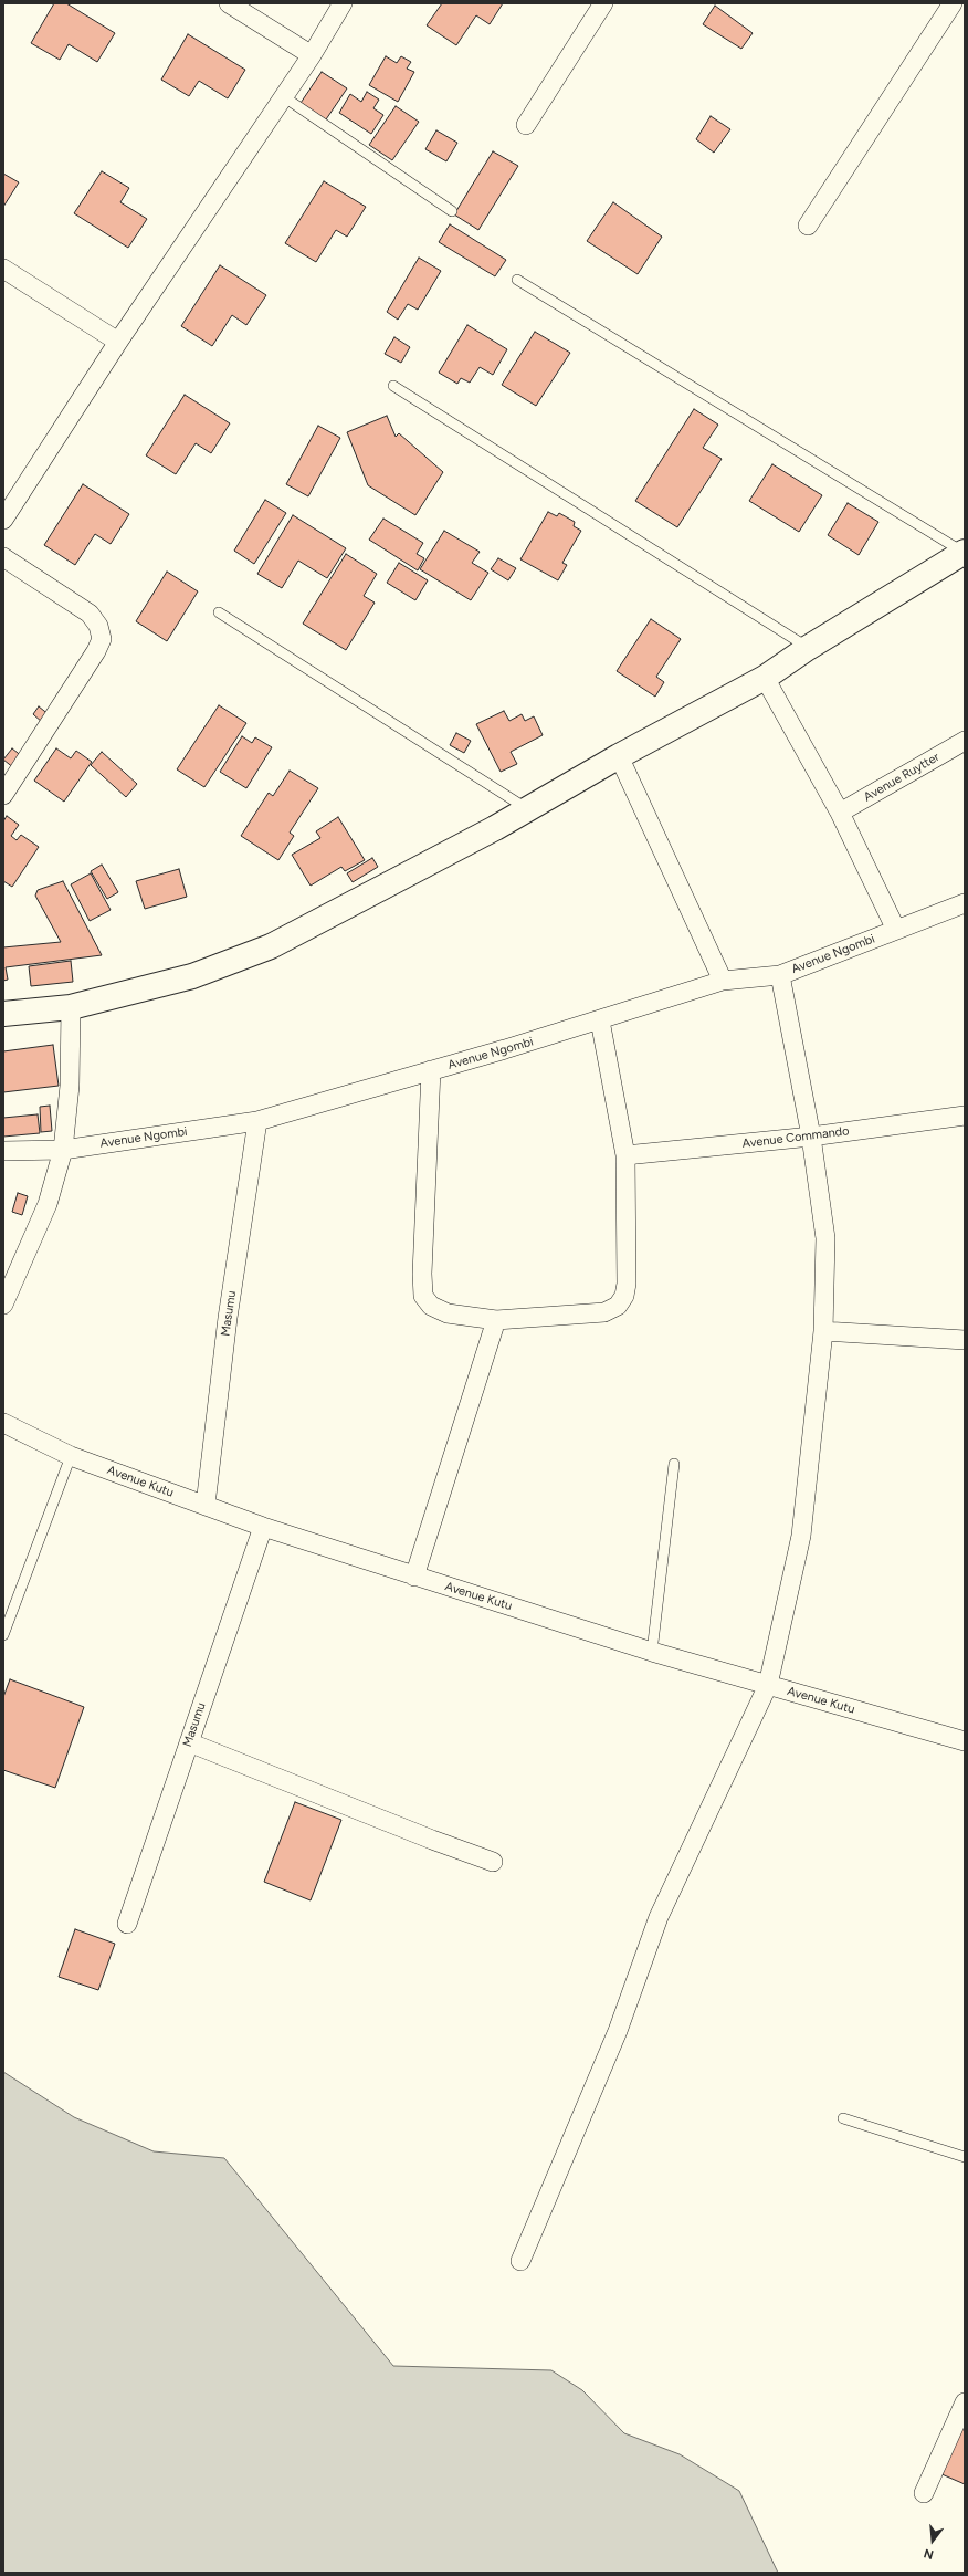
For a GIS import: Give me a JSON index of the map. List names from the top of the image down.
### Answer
{
  "streets": {
    "street": [
      "Avenue Ruytter",
      "Avenue Ngombi",
      "Avenue Commando",
      "Masumu",
      "Avenue Kutu"
    ]
  },
  "crossings": [
    ["Avenue Ngombi", "Masumu"],
    ["Masumu", "Avenue Kutu"]
  ],
  "north": "bottom"
}
